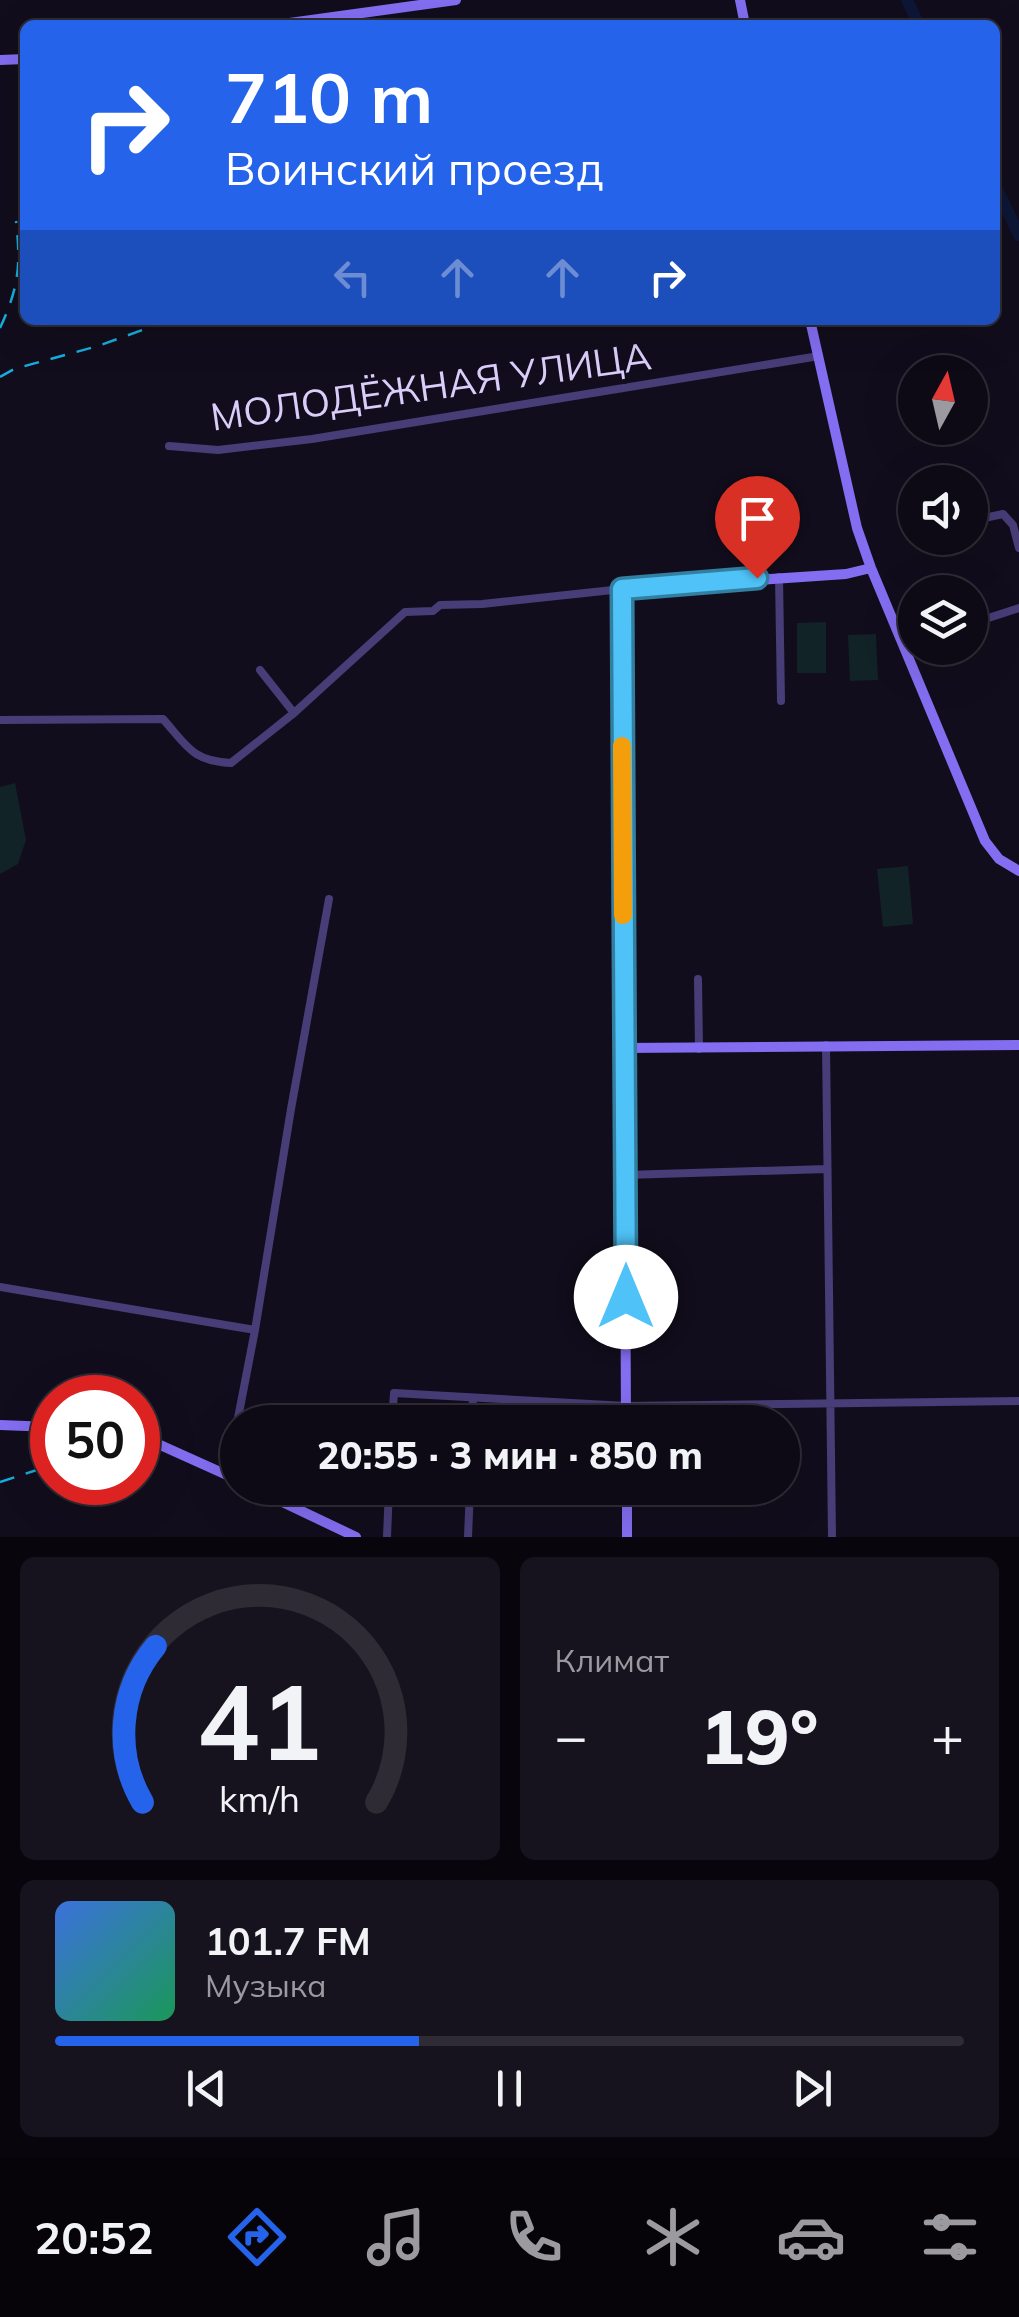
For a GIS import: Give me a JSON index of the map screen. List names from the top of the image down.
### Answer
{
  "streets": {
    "street": ["МОЛОДЁЖНАЯ УЛИЦА"]
  },
  "north": "top",
  "page": {
    "turn": ["710 m", "Воинский проезд"],
    "limit": "50",
    "trip": "20:55 · 3 мин · 850 m",
    "tile": "Климат",
    "heat": ["−", "19°", "+"],
    "song": ["101.7 FM", "Музыка"],
    "tabs": "20:52",
    "gauge": ["41", "km/h"]
  }
}
